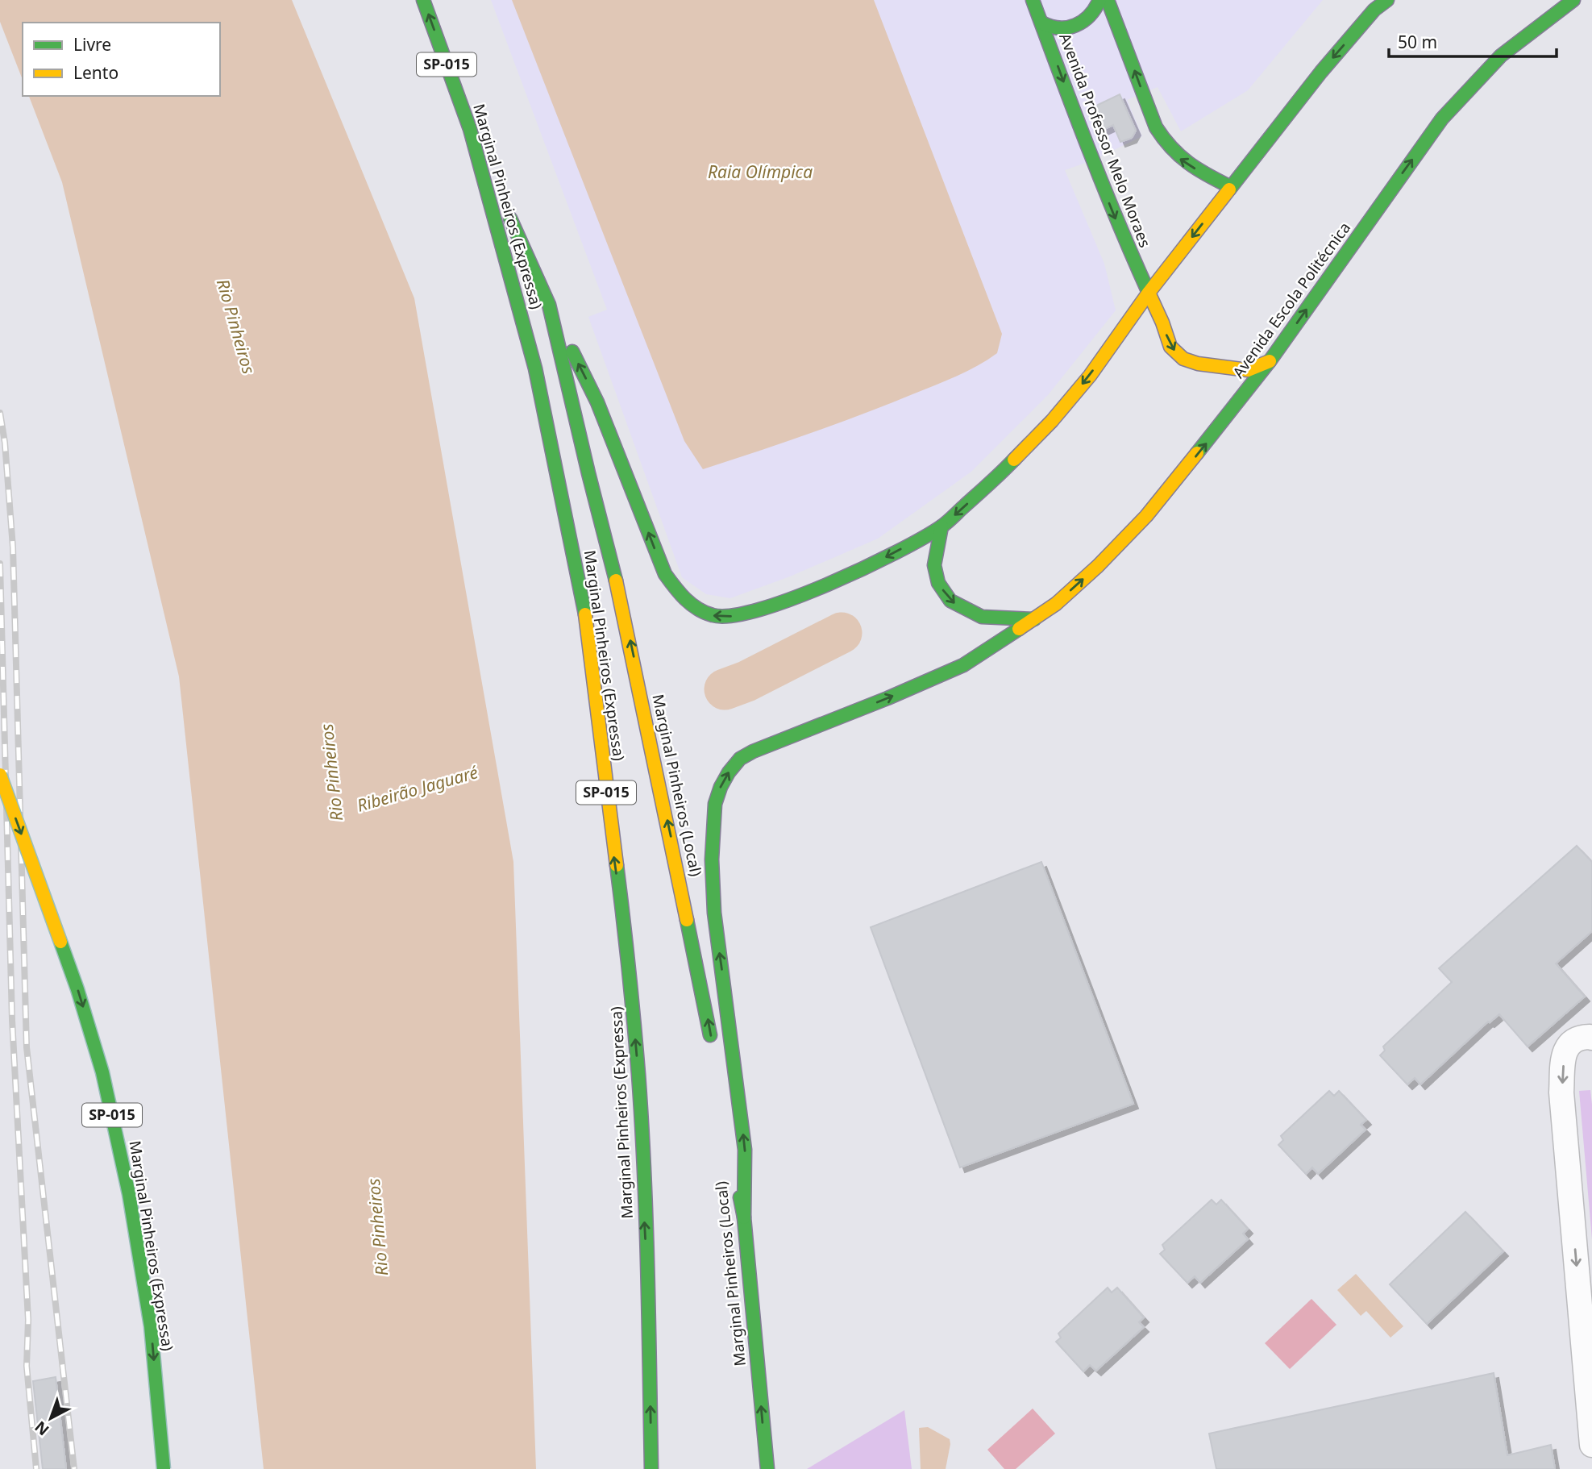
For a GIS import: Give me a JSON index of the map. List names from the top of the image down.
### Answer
{
  "streets": {
    "main road": [
      "SP-015",
      "Avenida Professor Melo Moraes",
      "Marginal Pinheiros (Expressa)",
      "Avenida Escola Politécnica",
      "Marginal Pinheiros (Local)"
    ]
  },
  "crossings": [
    ["Avenida Professor Melo Moraes", "Avenida Escola Politécnica"],
    ["Marginal Pinheiros (Expressa)", "Marginal Pinheiros (Local)"],
    ["Avenida Escola Politécnica", "Marginal Pinheiros (Local)"]
  ],
  "one_way": ["Avenida Escola Politécnica", "Marginal Pinheiros (Local)"],
  "water": ["Raia Olímpica", "Rio Pinheiros", "Ribeirão Jaguaré"],
  "legend": ["Livre", "Lento"],
  "scale_bar": "50 m",
  "north": "bottom left"
}
